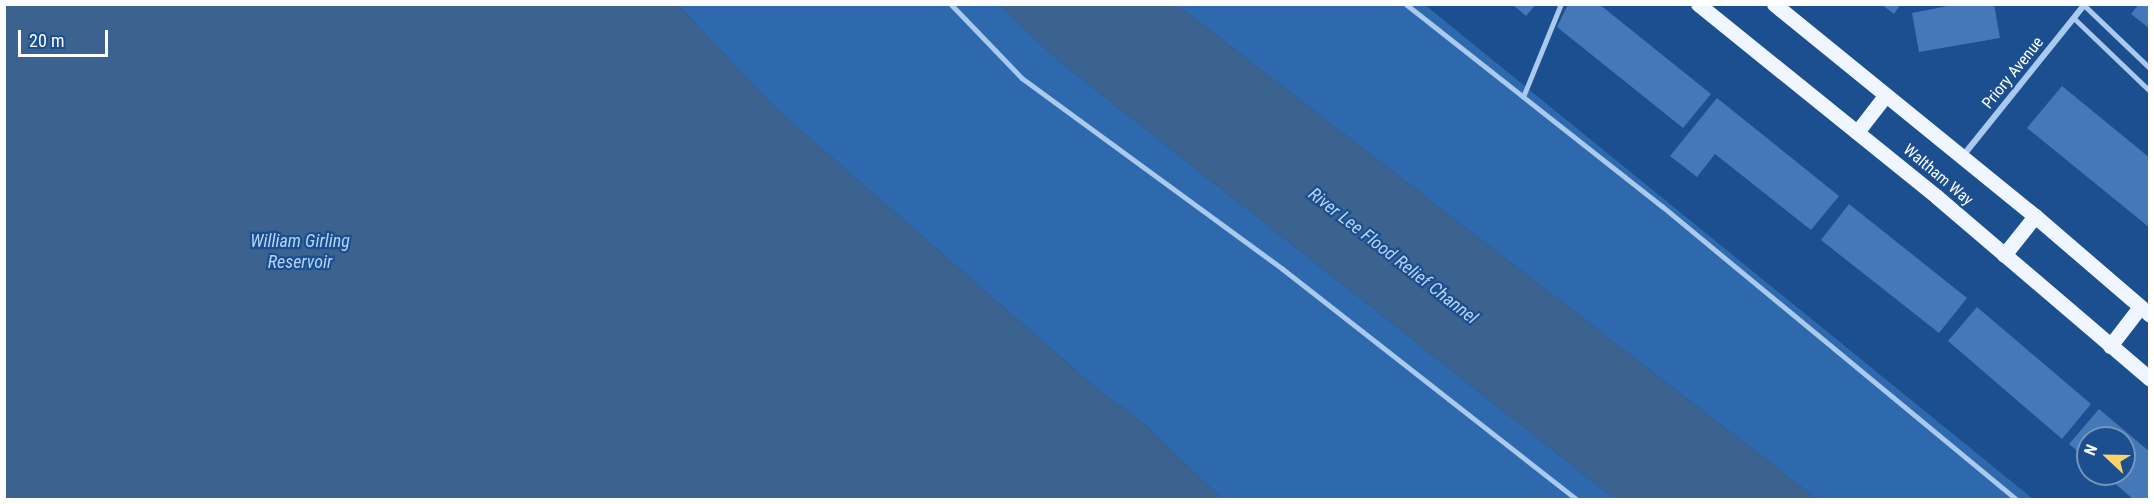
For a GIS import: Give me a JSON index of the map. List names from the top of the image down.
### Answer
{
  "streets": {
    "main road": ["Waltham Way"],
    "street": ["Priory Avenue"]
  },
  "crossings": [
    ["Priory Avenue", "Waltham Way"]
  ],
  "water": ["William Girling Reservoir", "River Lee Flood Relief Channel"],
  "scale_bar": "20 m",
  "north": "left"
}
